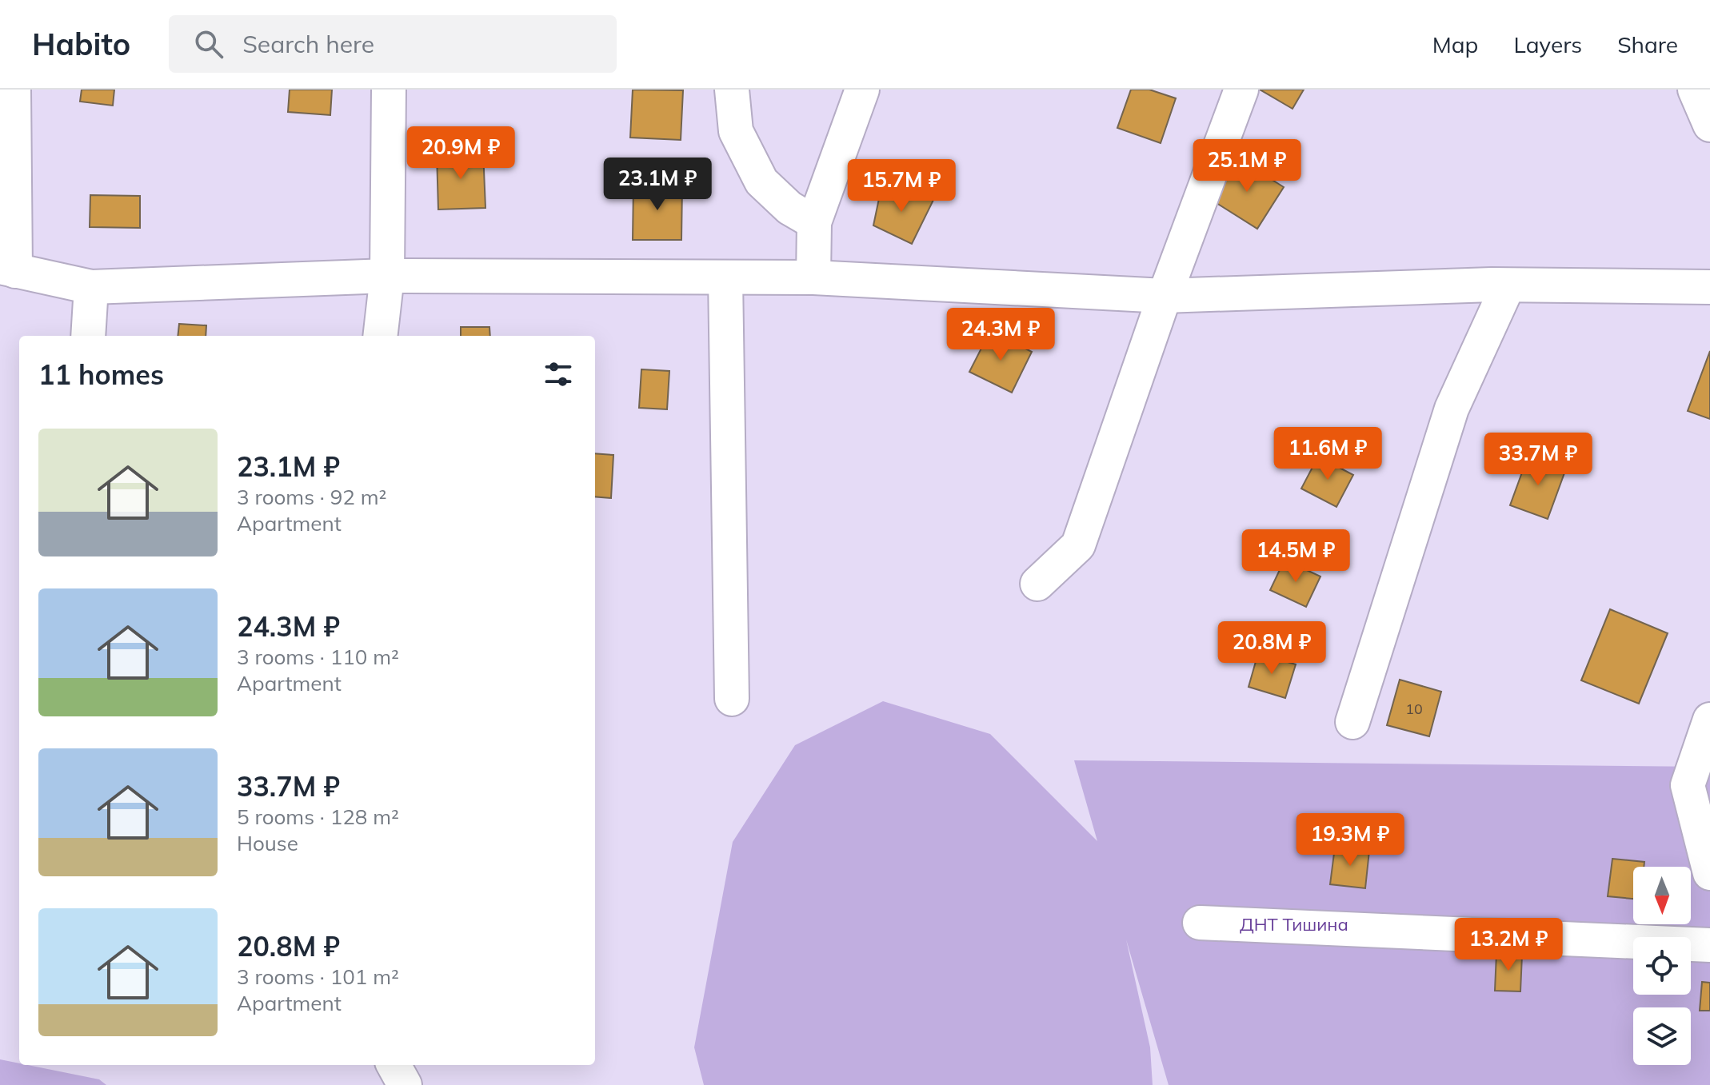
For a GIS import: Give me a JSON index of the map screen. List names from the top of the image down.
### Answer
{
  "parks": ["ДНТ Тишина"],
  "house_numbers": ["10"],
  "north": "bottom",
  "page": {
    "header": "Habito",
    "search": "Search here",
    "nav": ["Map", "Layers", "Share"],
    "price": [
      "20.9M ₽",
      "25.1M ₽",
      "23.1M ₽",
      "15.7M ₽",
      "24.3M ₽",
      "11.6M ₽",
      "33.7M ₽",
      "14.5M ₽",
      "20.8M ₽",
      "19.3M ₽",
      "13.2M ₽"
    ],
    "heading": "11 homes",
    "list": [
      {
        "name": "23.1M ₽",
        "note": "3 rooms · 92 m² · Apartment"
      },
      {
        "name": "24.3M ₽",
        "note": "3 rooms · 110 m² · Apartment"
      },
      {
        "name": "33.7M ₽",
        "note": "5 rooms · 128 m² · House"
      },
      {
        "name": "20.8M ₽",
        "note": "3 rooms · 101 m² · Apartment"
      }
    ]
  }
}
